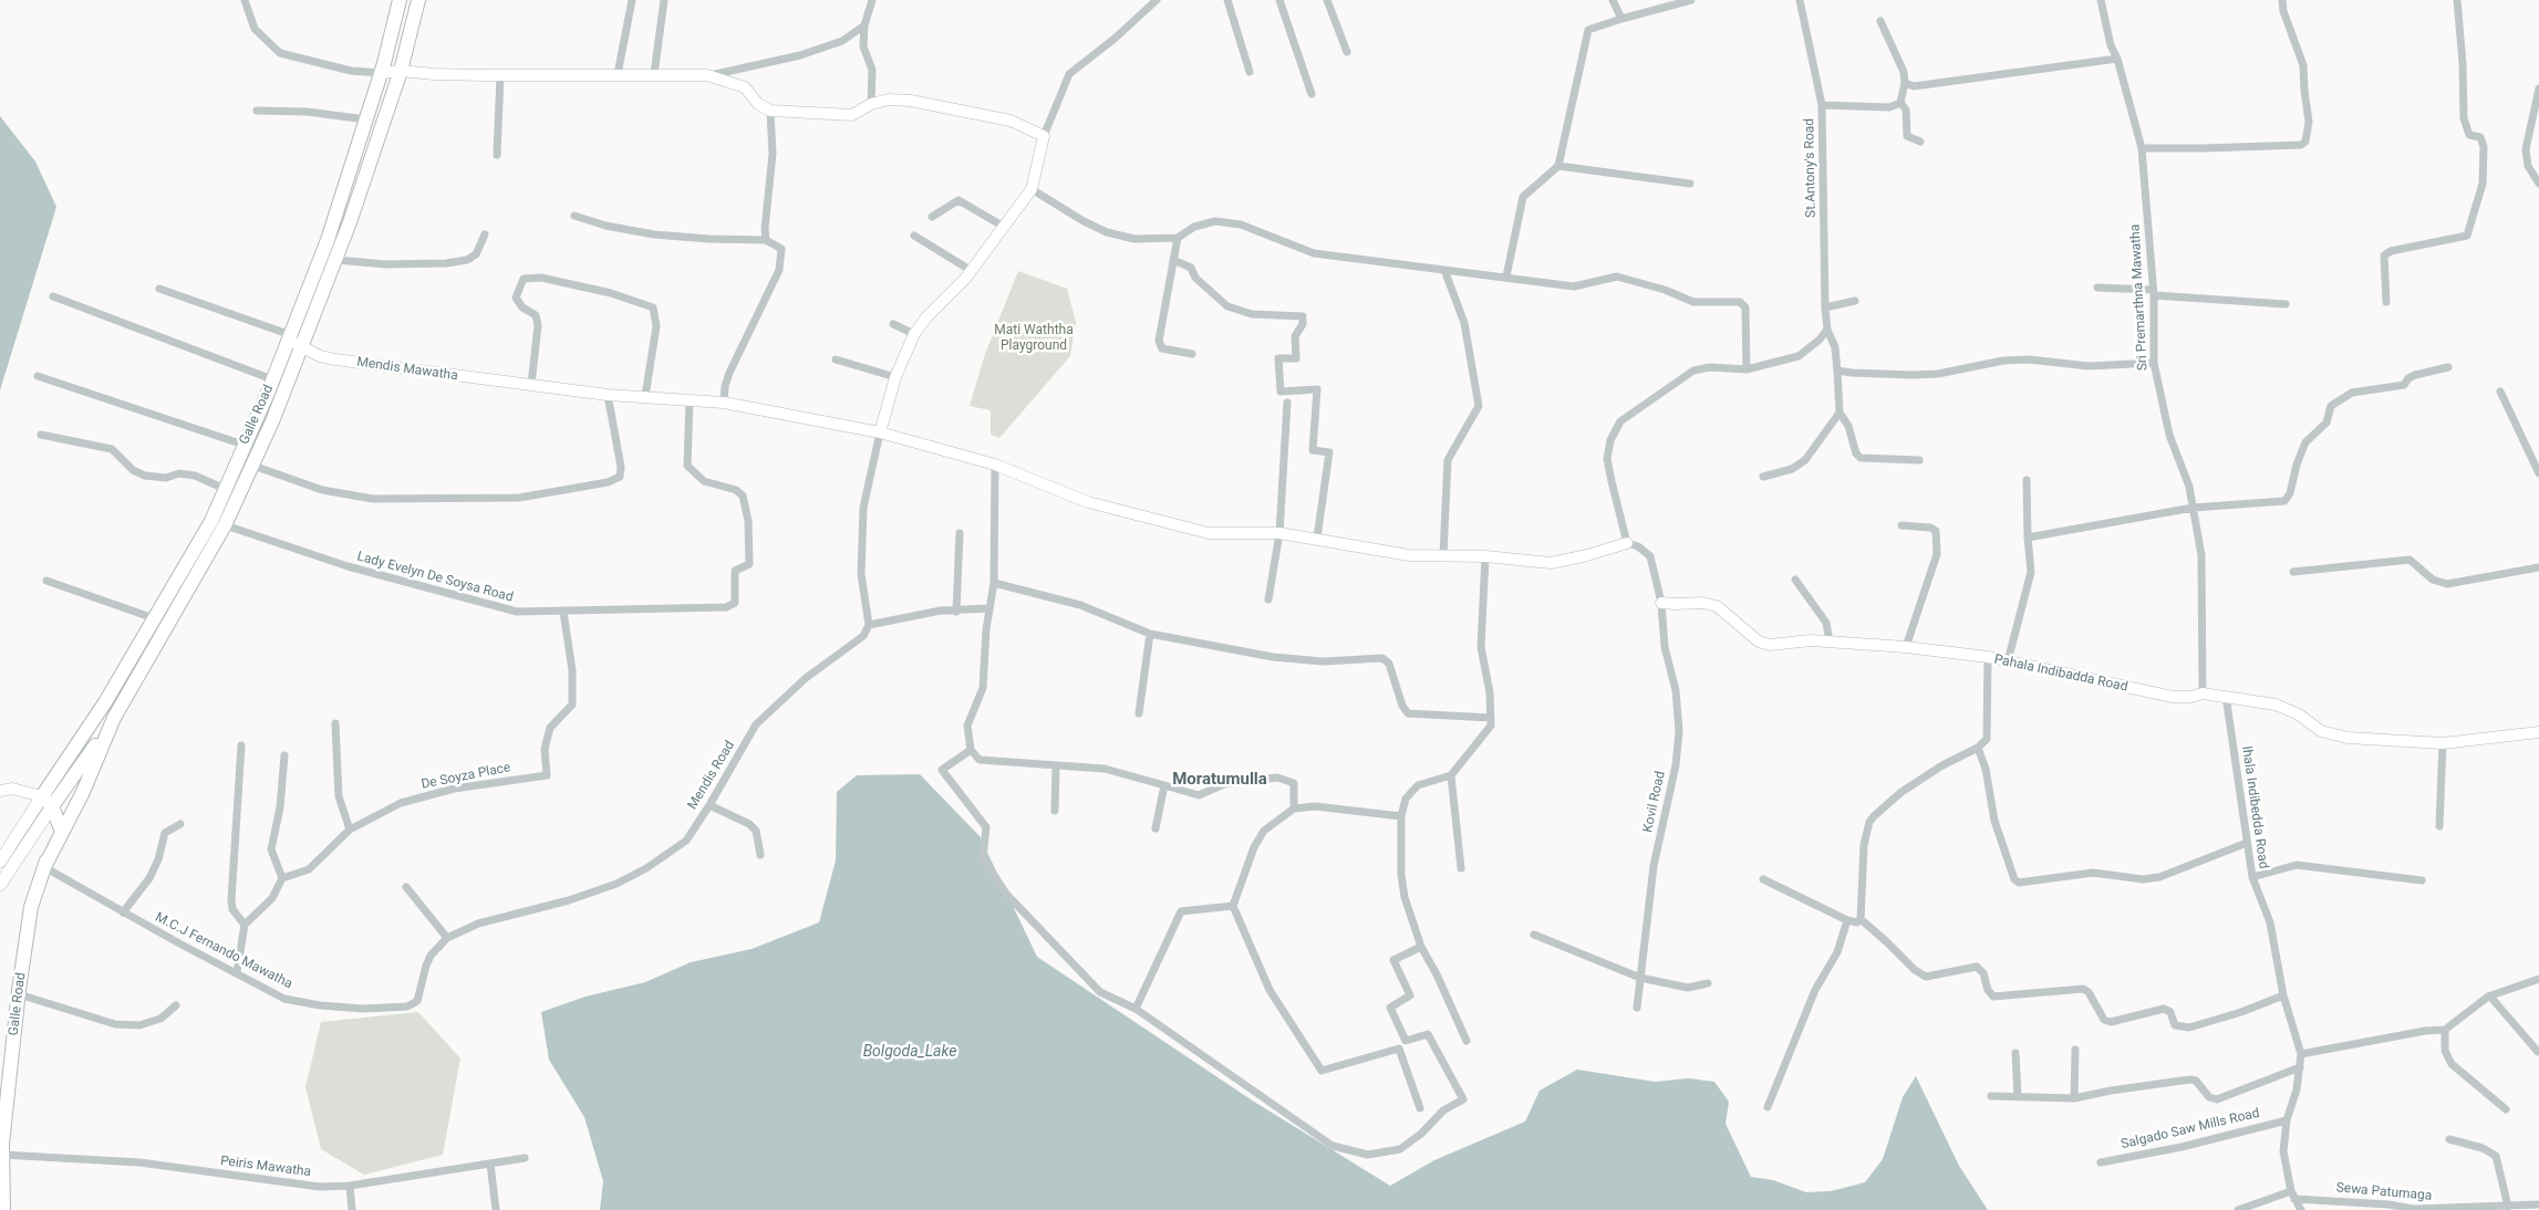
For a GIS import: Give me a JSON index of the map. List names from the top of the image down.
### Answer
{
  "streets": {
    "highway": ["Galle Road"],
    "street": [
      "St.Antony's Road",
      "Sri Premarthna Mawatha",
      "Mendis Mawatha",
      "Lady Evelyn De Soysa Road",
      "Pahala Indibadda Road",
      "Mendis Road",
      "De Soyza Place",
      "Kovil Road",
      "Ihala Indibedda Road",
      "M.C.J Fernando Mawatha",
      "Salgado Saw Mills Road",
      "Peiris Mawatha",
      "Sewa Patumaga"
    ]
  },
  "crossings": [
    ["Sri Premarthna Mawatha", "Pahala Indibadda Road"],
    ["Mendis Mawatha", "Galle Road"],
    ["Mendis Mawatha", "Lady Evelyn De Soysa Road"],
    ["Galle Road", "Lady Evelyn De Soysa Road"],
    ["Galle Road", "M.C.J Fernando Mawatha"],
    ["Galle Road", "Peiris Mawatha"],
    ["Lady Evelyn De Soysa Road", "De Soyza Place"],
    ["Pahala Indibadda Road", "Kovil Road"],
    ["Pahala Indibadda Road", "Ihala Indibedda Road"],
    ["Mendis Road", "M.C.J Fernando Mawatha"],
    ["Ihala Indibedda Road", "Salgado Saw Mills Road"],
    ["Ihala Indibedda Road", "Sewa Patumaga"]
  ],
  "districts": ["Moratumulla"],
  "water": ["Bolgoda_Lake"],
  "parks": ["Mati Waththa Playground"]
}
